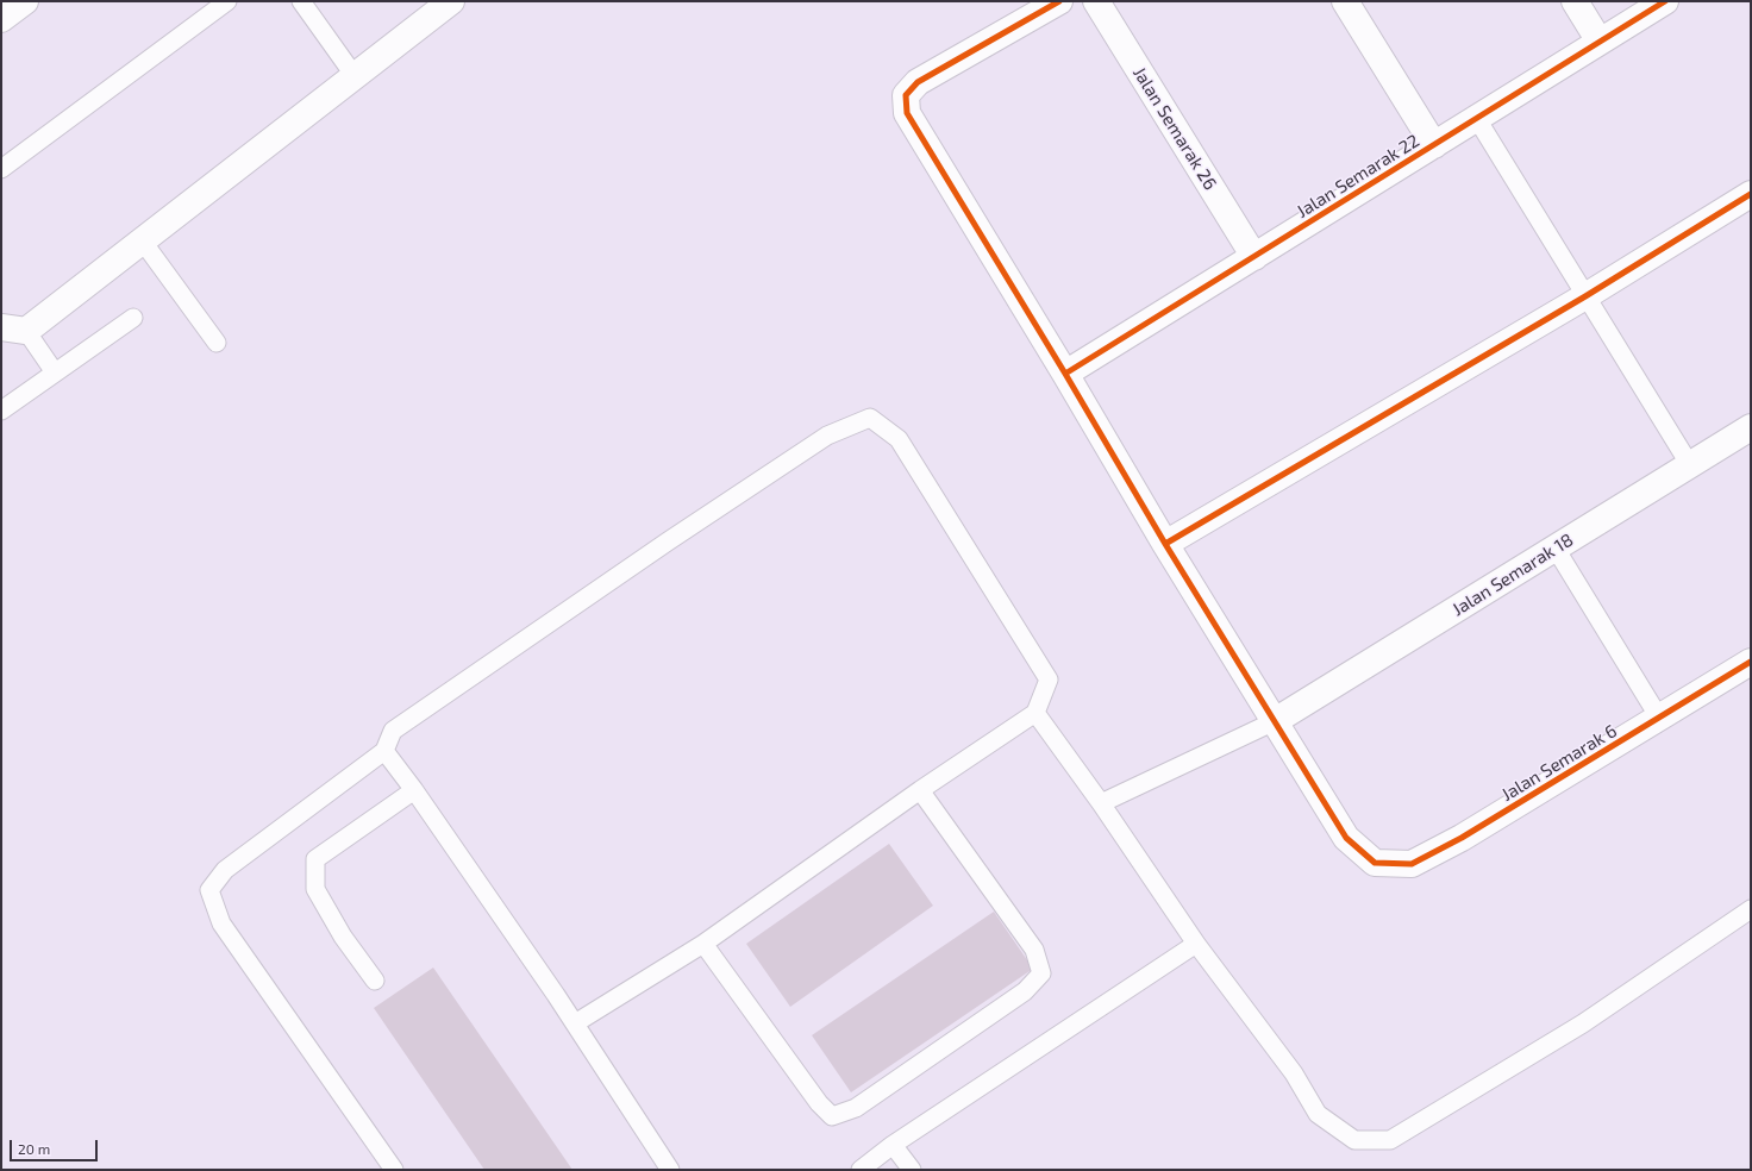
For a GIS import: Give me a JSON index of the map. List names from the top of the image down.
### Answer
{
  "streets": {
    "street": [
      "Jalan Semarak 26",
      "Jalan Semarak 22",
      "Jalan Semarak 18",
      "Jalan Semarak 6"
    ]
  },
  "crossings": [
    ["Jalan Semarak 26", "Jalan Semarak 22"],
    ["Jalan Semarak 18", "Jalan Semarak 6"]
  ],
  "scale_bar": "20 m"
}
